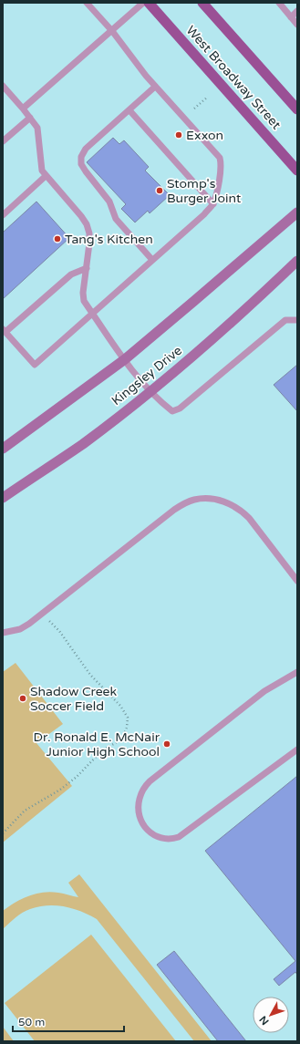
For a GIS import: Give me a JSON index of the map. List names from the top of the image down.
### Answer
{
  "streets": {
    "main road": ["West Broadway Street", "Kingsley Drive"]
  },
  "places": [
    "Exxon",
    "Stomp's Burger Joint",
    "Tang's Kitchen",
    "Shadow Creek Soccer Field",
    "Dr. Ronald E. McNair Junior High School"
  ],
  "scale_bar": "50 m",
  "north": "bottom left"
}
